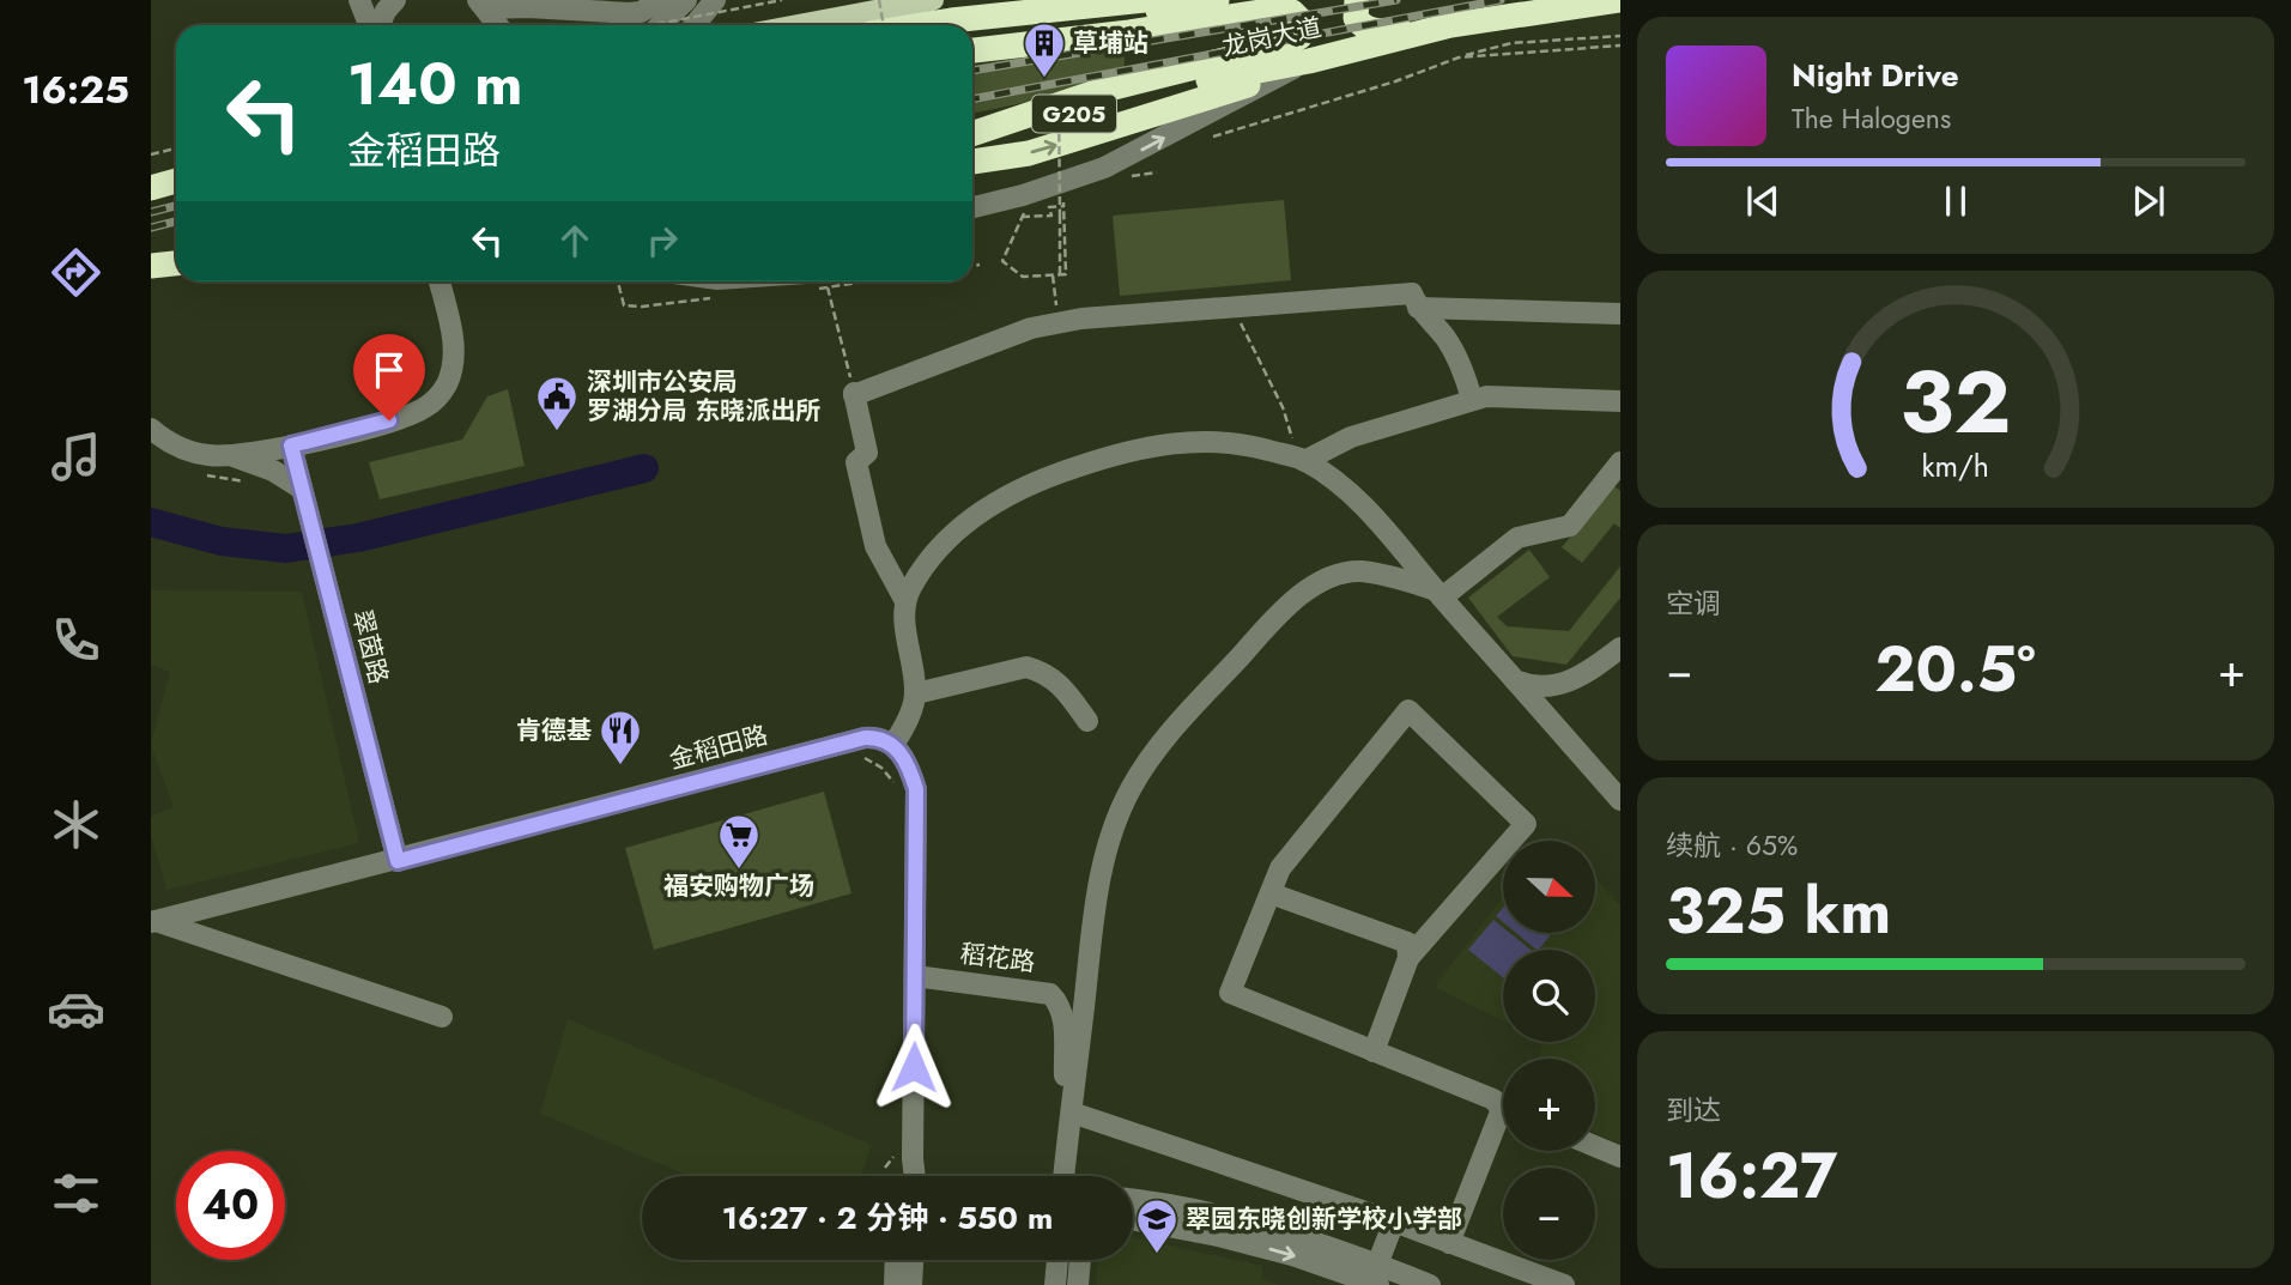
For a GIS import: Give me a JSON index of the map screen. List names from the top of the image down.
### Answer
{
  "streets": {
    "highway": ["龙岗大道", "G205"],
    "street": ["翠茵路", "金稻田路", "稻花路"]
  },
  "crossings": [
    ["翠茵路", "金稻田路"]
  ],
  "places": {
    "building": ["草埔站"],
    "public building": ["深圳市公安局 罗湖分局 东晓派出所"],
    "restaurant": ["肯德基"],
    "supermarket": ["福安购物广场"],
    "school or university": ["翠园东晓创新学校小学部"]
  },
  "north": "right",
  "page": {
    "tabs": "16:25",
    "turn": ["140 m", "金稻田路"],
    "song": ["Night Drive", "The Halogens"],
    "tile": [
      "空调",
      ["续航 · 65%", "325 km"],
      ["到达", "16:27"]
    ],
    "heat": ["−", "20.5°", "+"],
    "map_buttons": ["+", "−"],
    "limit": "40",
    "trip": "16:27 · 2 分钟 · 550 m",
    "gauge": ["32", "km/h"]
  }
}
